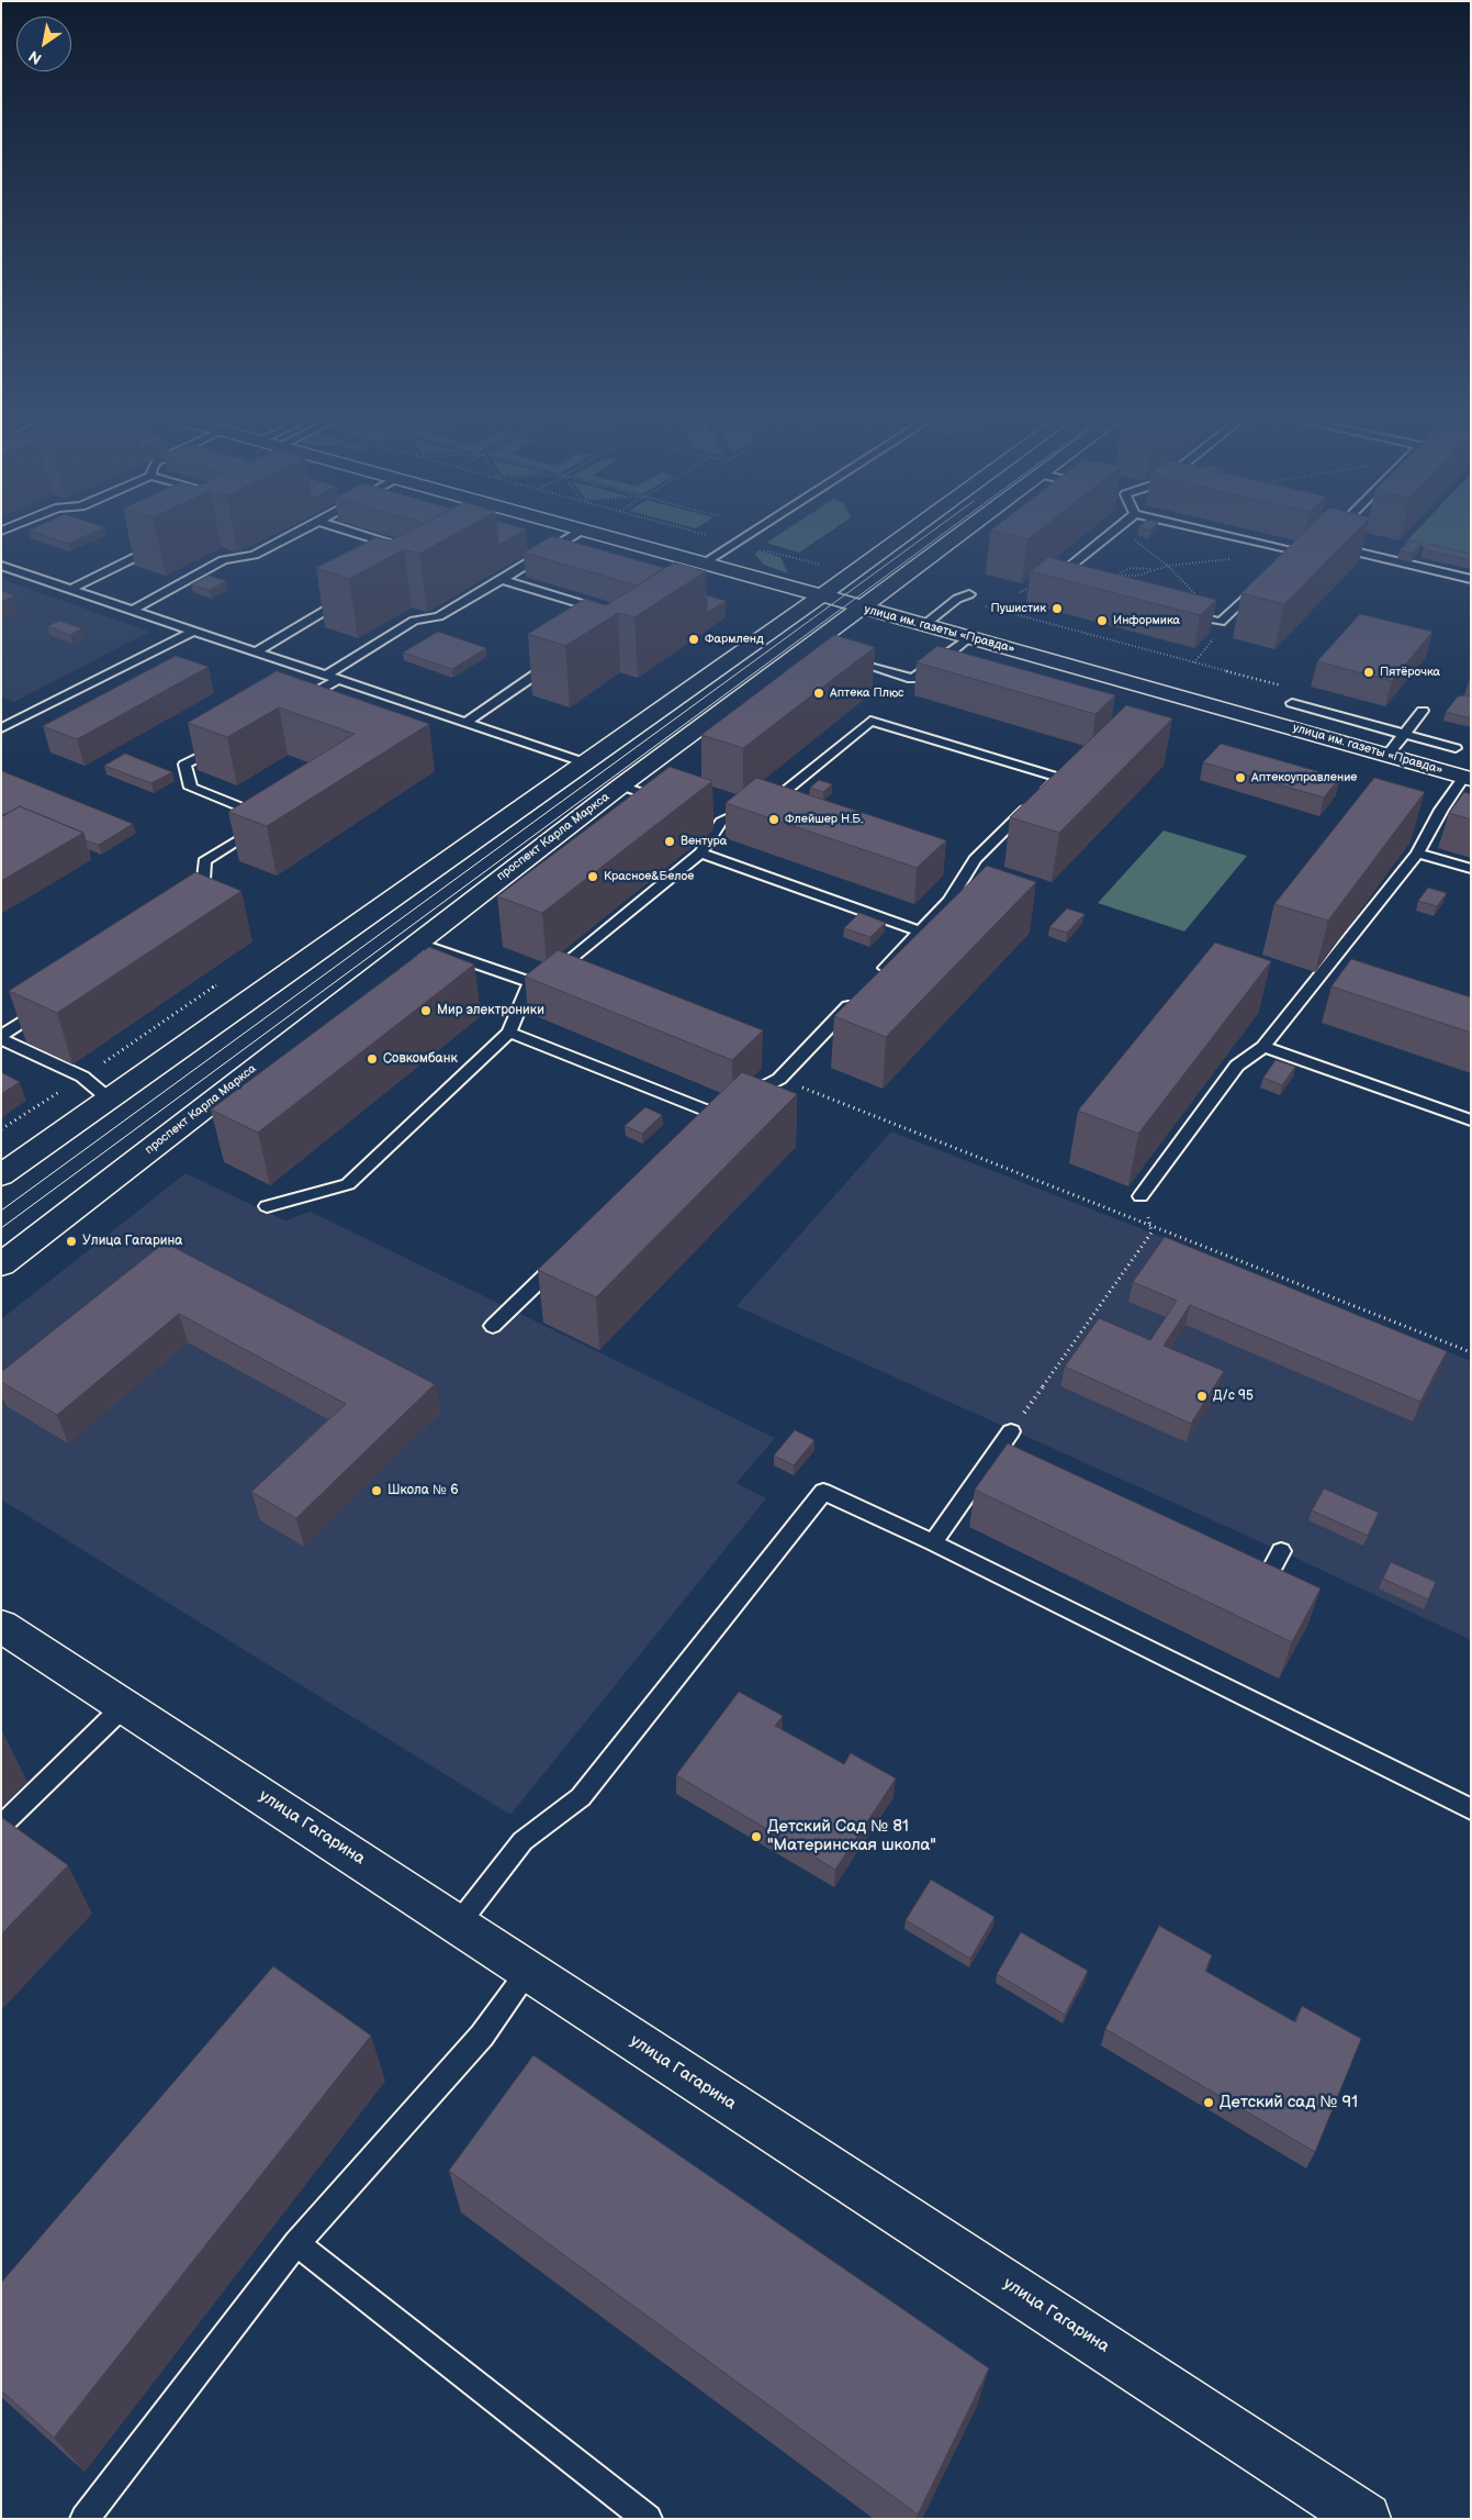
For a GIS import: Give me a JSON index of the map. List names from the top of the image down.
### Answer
{
  "streets": {
    "main road": ["улица им. газеты «Правда»", "проспект Карла Маркса", "улица Гагарина"]
  },
  "crossings": [
    ["улица им. газеты «Правда»", "проспект Карла Маркса"]
  ],
  "places": [
    "Пушистик",
    "Информика",
    "Фармленд",
    "Пятёрочка",
    "Аптека Плюс",
    "Аптекоуправление",
    "Флейшер Н.Б.",
    "Вентура",
    "Красное&Белое",
    "Мир электроники",
    "Совкомбанк",
    "Улица Гагарина",
    "Д/с 95",
    "Школа № 6",
    "Детский Сад № 81 \"Материнская школа\"",
    "Детский сад № 91"
  ],
  "north": "bottom left"
}
